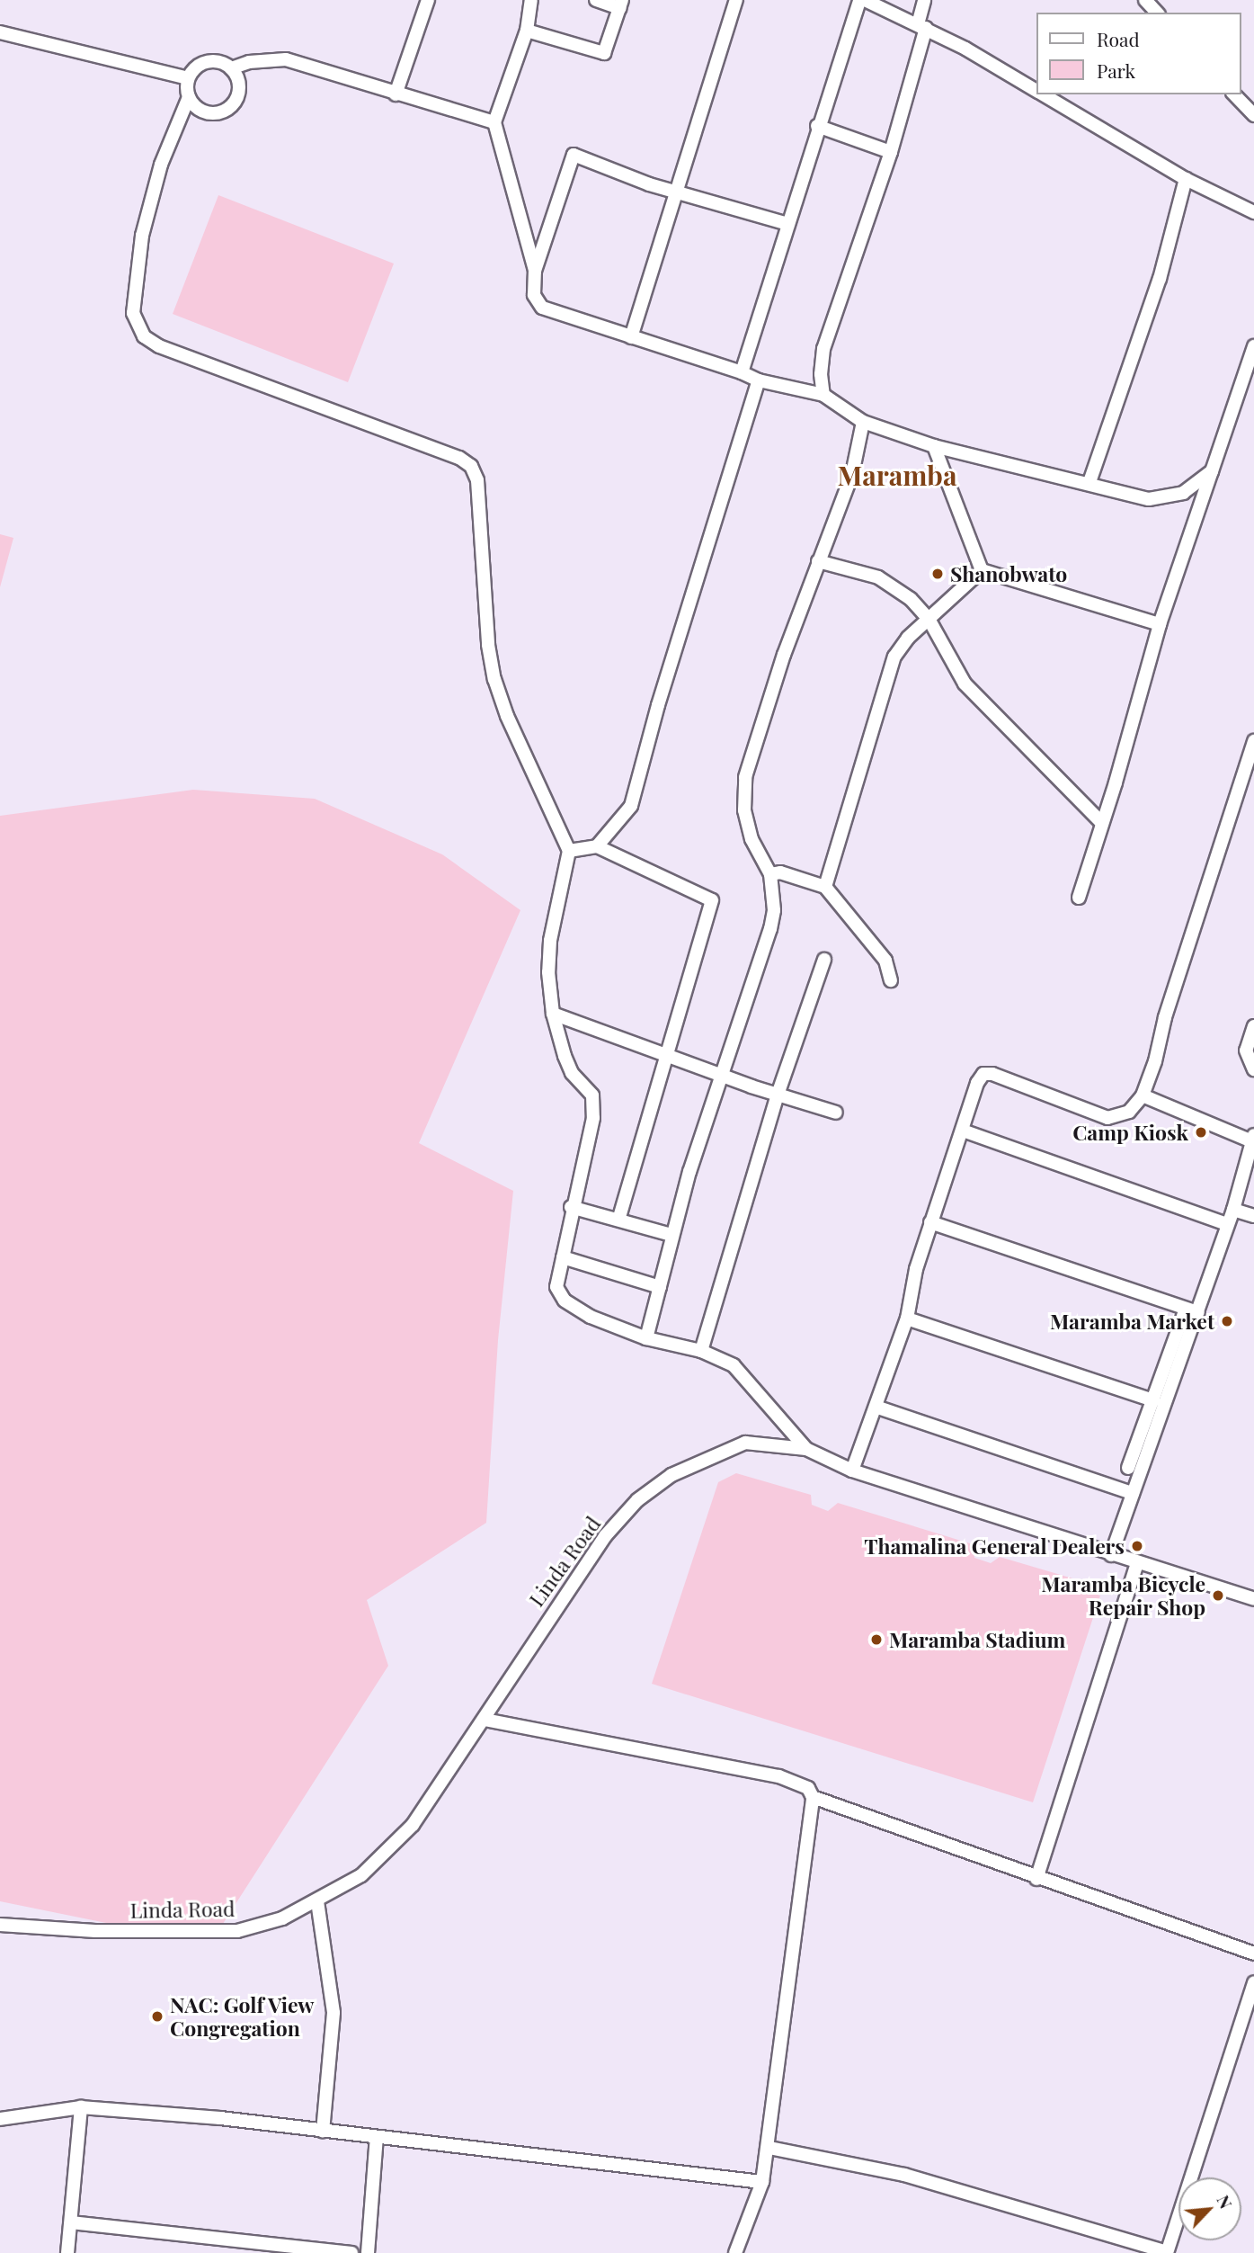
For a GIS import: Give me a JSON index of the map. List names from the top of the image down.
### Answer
{
  "streets": {
    "street": ["Linda Road"]
  },
  "districts": ["Maramba"],
  "places": [
    "Shanobwato",
    "Camp Kiosk",
    "Maramba Market",
    "Thamalina General Dealers",
    "Maramba Bicycle Repair Shop",
    "Maramba Stadium",
    "NAC: Golf View Congregation"
  ],
  "legend": ["Road", "Park"],
  "north": "top right"
}
